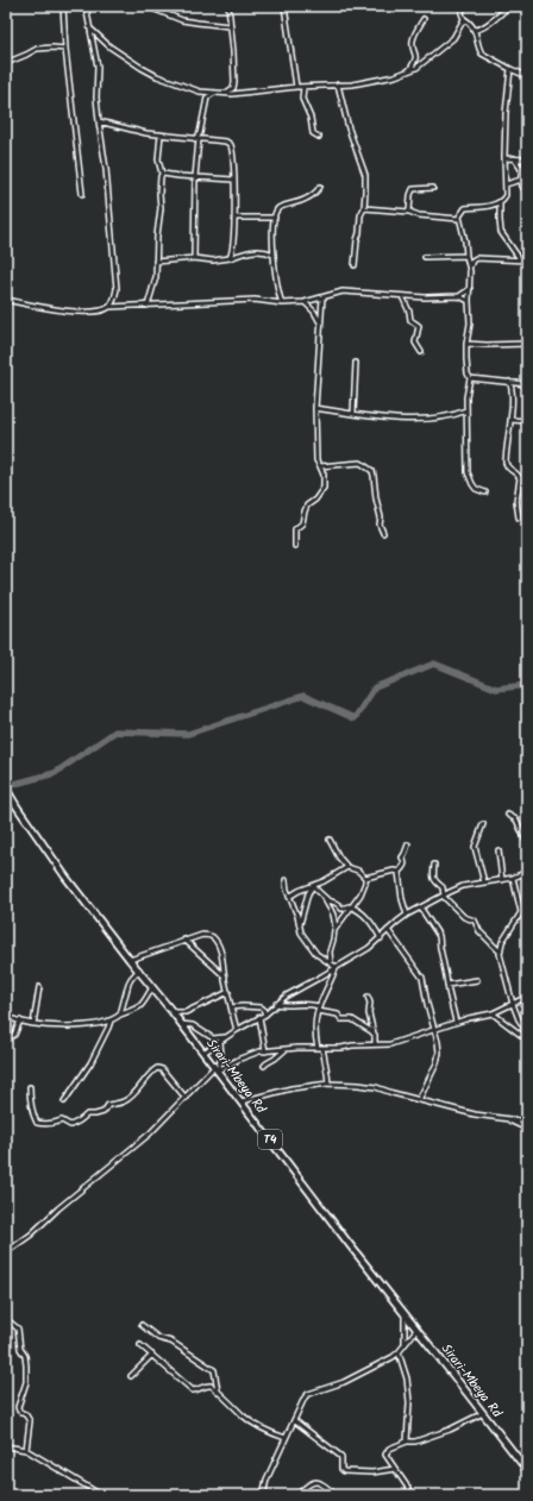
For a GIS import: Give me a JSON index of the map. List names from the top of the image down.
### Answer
{
  "streets": {
    "highway": ["Sirari-Mbeya Rd", "T4"]
  }
}
